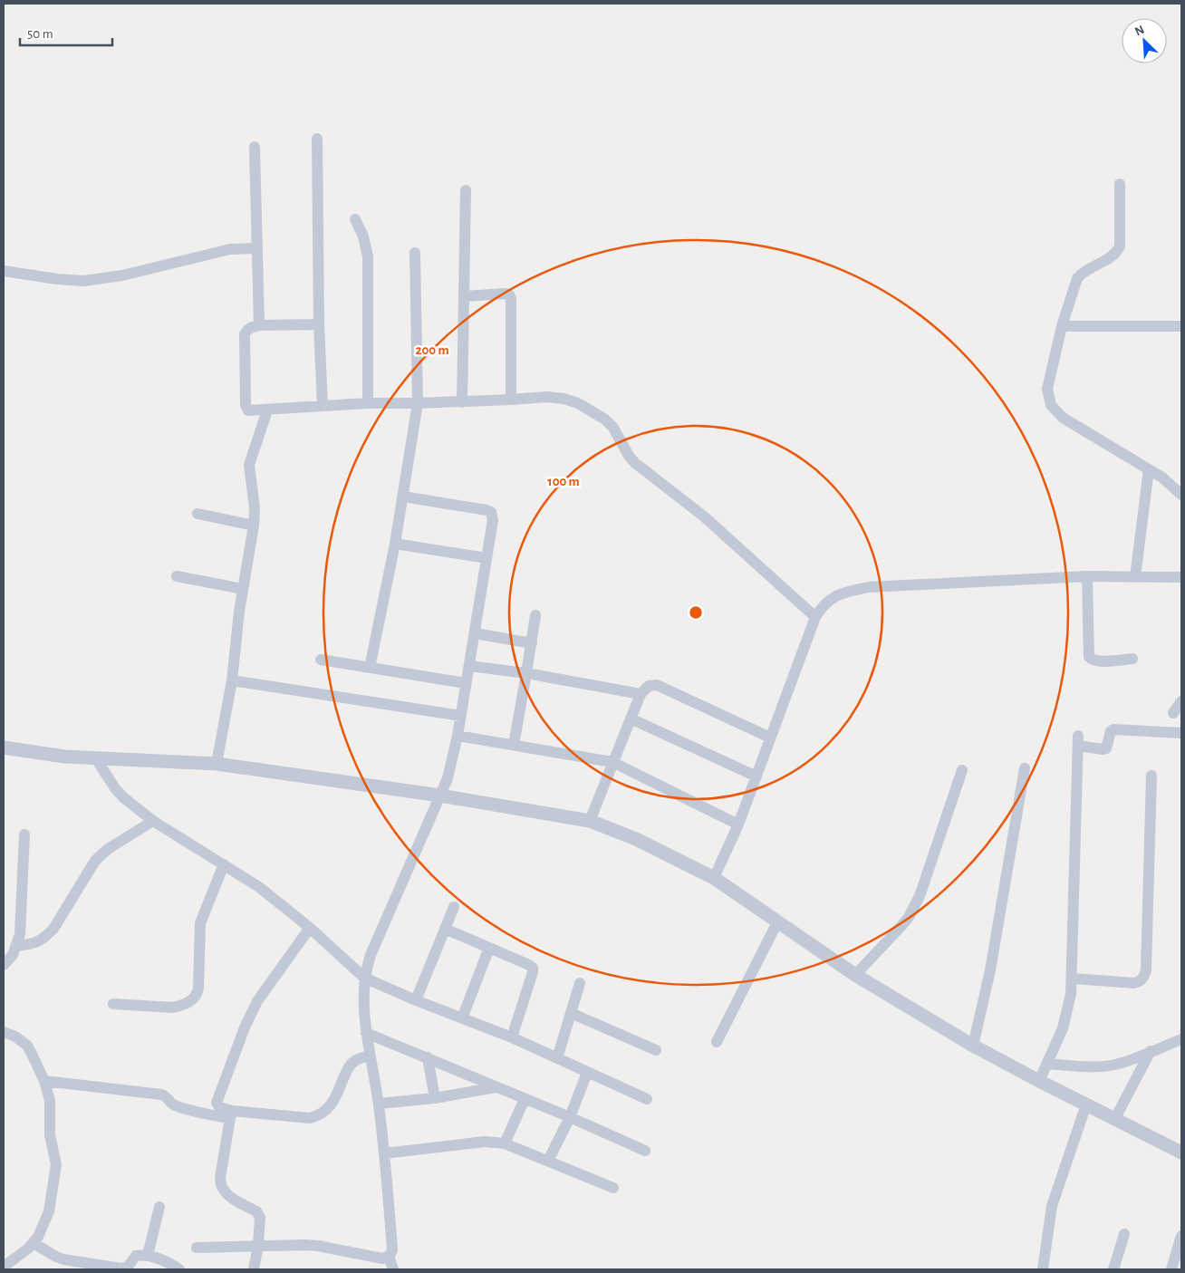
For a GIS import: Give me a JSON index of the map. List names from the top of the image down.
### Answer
{
  "scale_bar": "50 m",
  "north": "top left",
  "rings": ["200 m", "100 m"]
}
